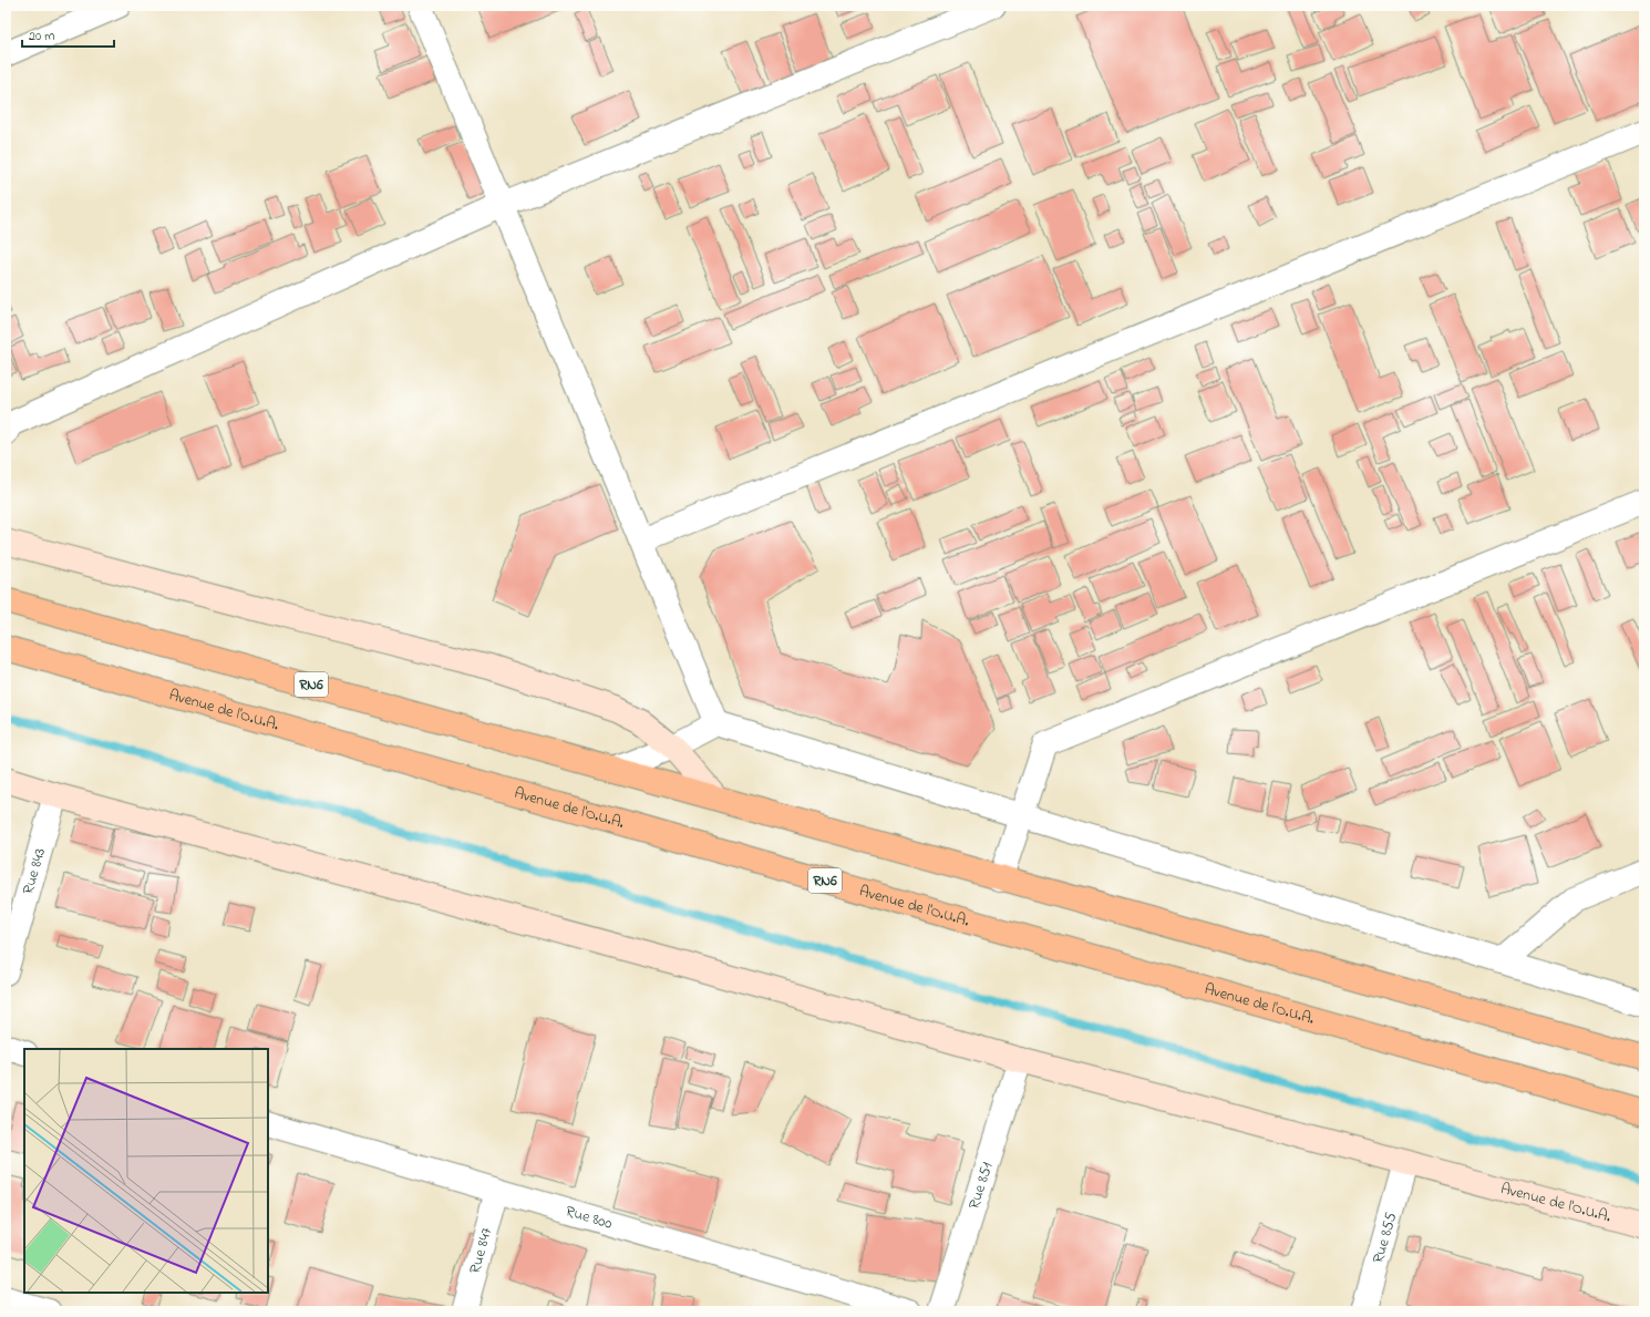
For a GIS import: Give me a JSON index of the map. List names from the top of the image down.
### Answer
{
  "streets": {
    "highway": ["RN6", "Avenue de l'O.U.A."],
    "street": [
      "Rue 843",
      "Rue 851",
      "Rue 800",
      "Rue 855",
      "Rue 847"
    ]
  },
  "crossings": [
    ["Avenue de l'O.U.A.", "Rue 843"],
    ["Avenue de l'O.U.A.", "Rue 851"],
    ["Avenue de l'O.U.A.", "Rue 855"],
    ["Rue 800", "Rue 847"]
  ],
  "scale_bar": "20 m"
}
